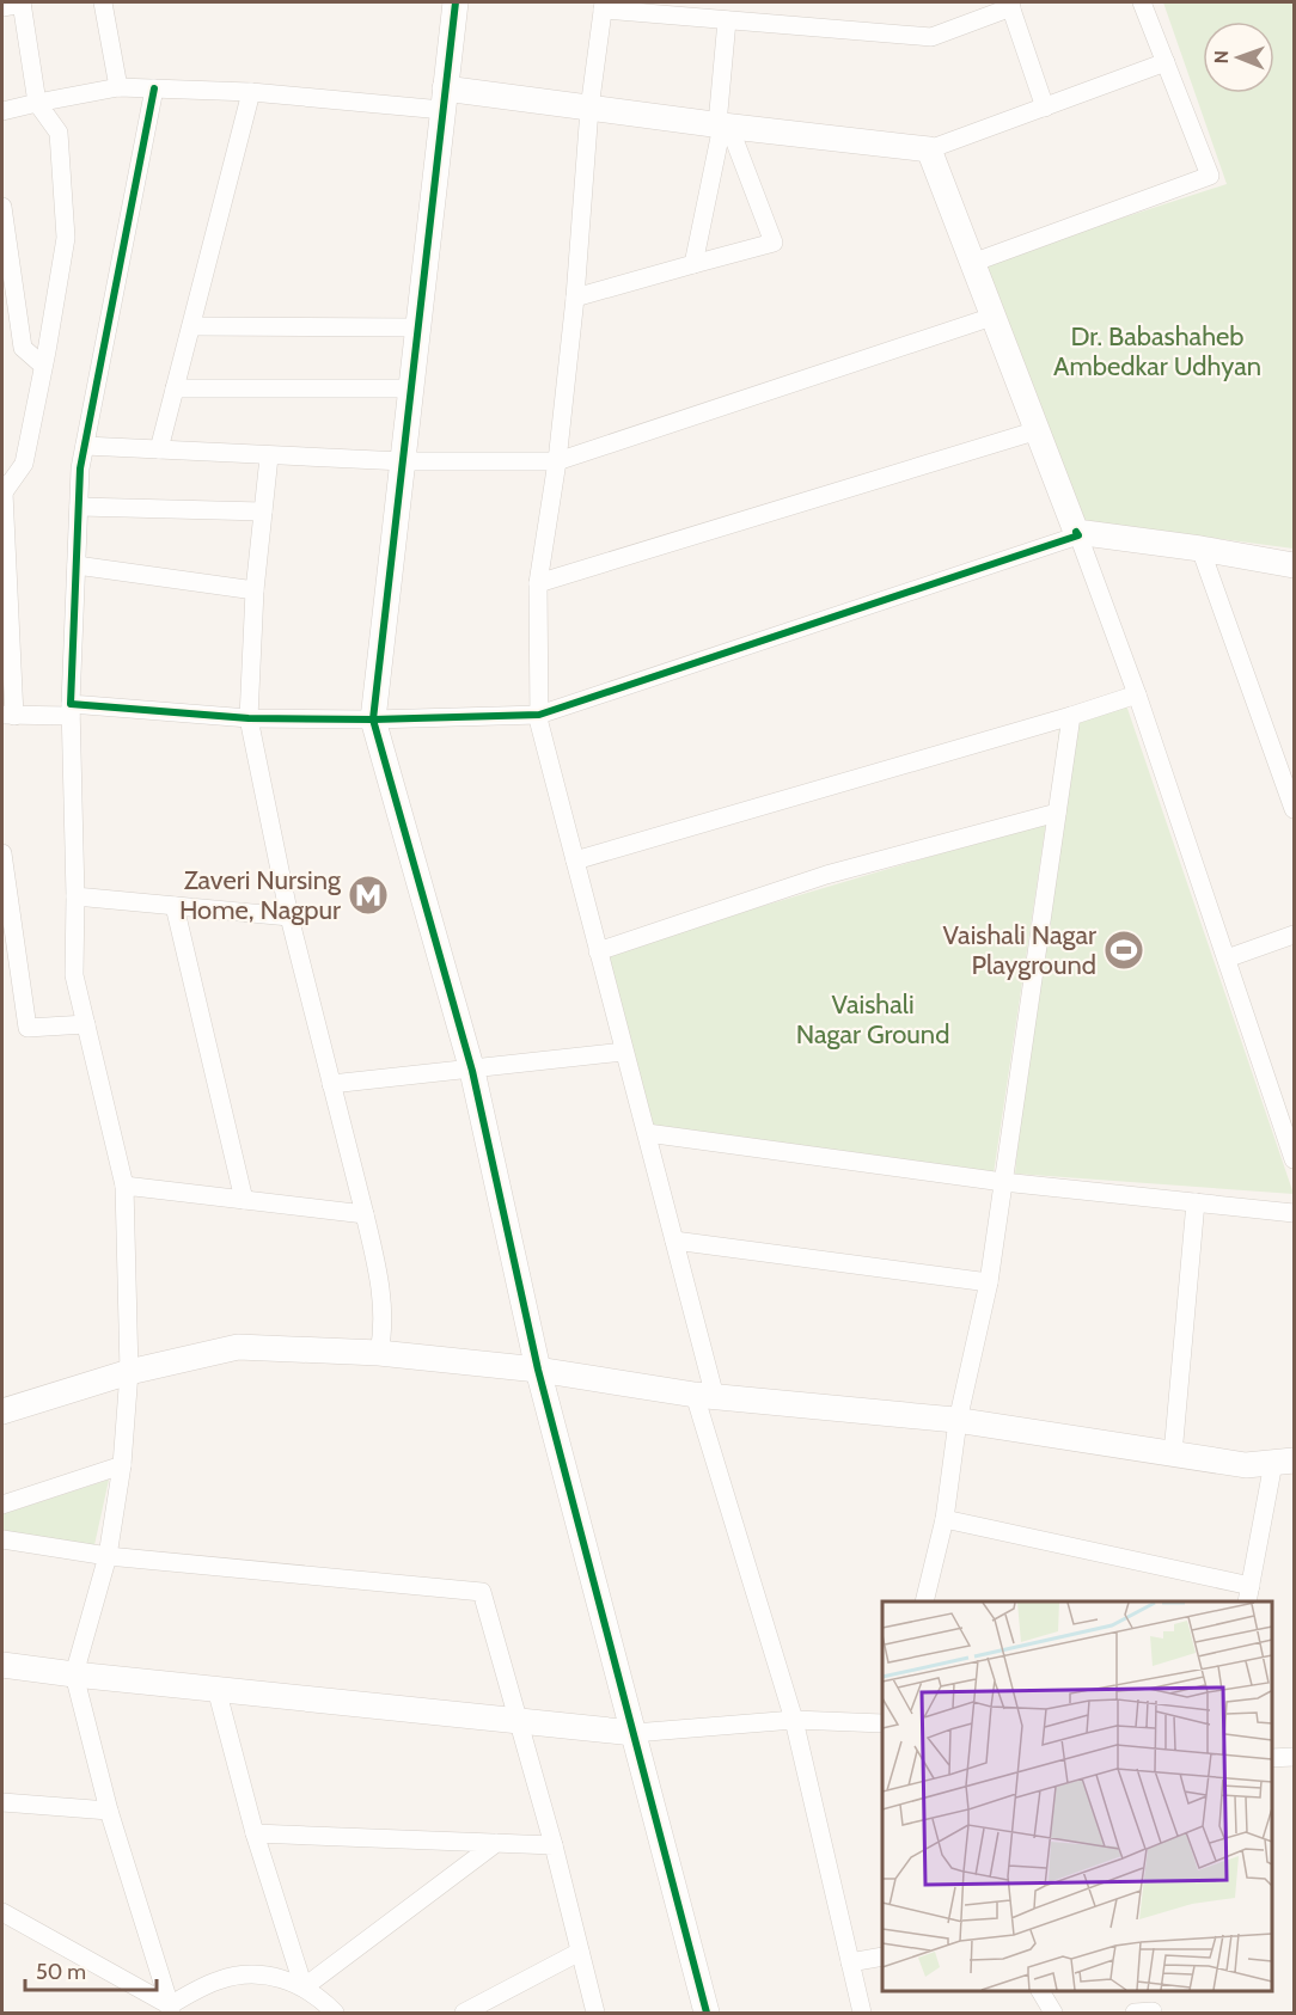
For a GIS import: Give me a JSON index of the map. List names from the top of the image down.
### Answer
{
  "parks": ["Dr. Babashaheb Ambedkar Udhyan", "Vaishali Nagar Ground"],
  "places": {
    "metro station": ["Zaveri Nursing Home, Nagpur"],
    "sports": ["Vaishali Nagar Playground"]
  },
  "scale_bar": "50 m",
  "north": "left"
}
